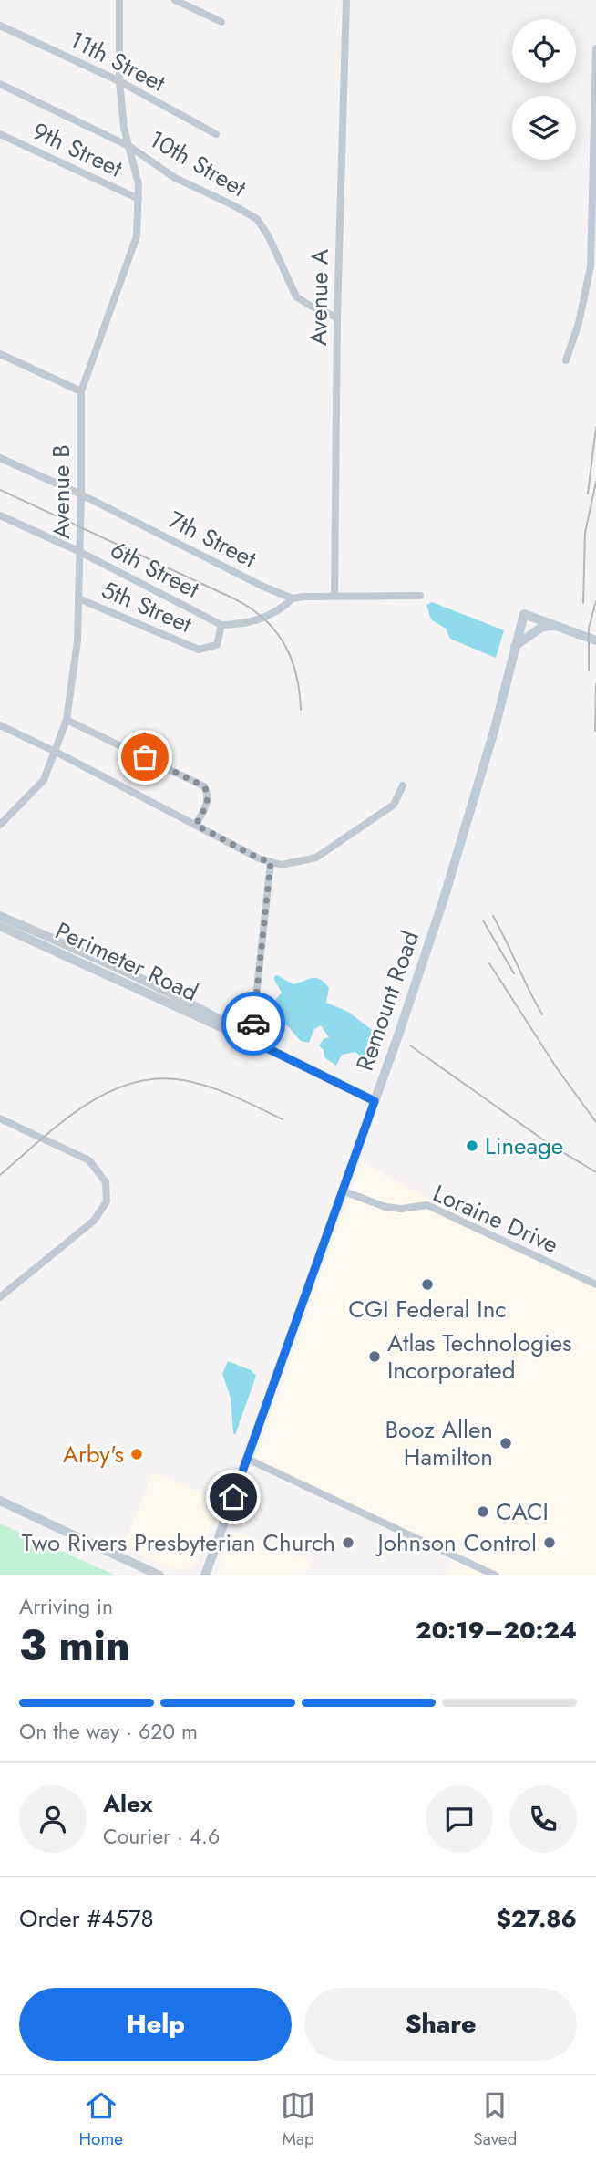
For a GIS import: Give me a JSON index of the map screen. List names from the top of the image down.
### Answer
{
  "streets": {
    "main road": ["Perimeter Road", "Remount Road"],
    "street": [
      "11th Street",
      "9th Street",
      "10th Street",
      "Avenue A",
      "Avenue B",
      "7th Street",
      "6th Street",
      "5th Street",
      "Loraine Drive"
    ]
  },
  "crossings": [
    ["11th Street", "Avenue B"],
    ["9th Street", "Avenue B"],
    ["10th Street", "Avenue A"],
    ["10th Street", "Avenue B"],
    ["Avenue A", "7th Street"],
    ["Avenue B", "7th Street"],
    ["Avenue B", "6th Street"],
    ["Avenue B", "5th Street"],
    ["6th Street", "5th Street"],
    ["Perimeter Road", "Remount Road"],
    ["Remount Road", "Loraine Drive"]
  ],
  "places": [
    "Lineage",
    "CGI Federal Inc",
    "Atlas Technologies Incorporated",
    "Booz Allen Hamilton",
    "Arby's",
    "CACI",
    "Two Rivers Presbyterian Church",
    "Johnson Control"
  ],
  "page": {
    "heading": ["3 min", "Arriving in", "20:19–20:24"],
    "panel": [
      "Alex",
      "Courier · 4.6",
      "Order #4578",
      "$27.86"
    ],
    "bar": "On the way · 620 m",
    "buttons": ["Help", "Share"],
    "tabs": ["Home", "Map", "Saved"]
  }
}
